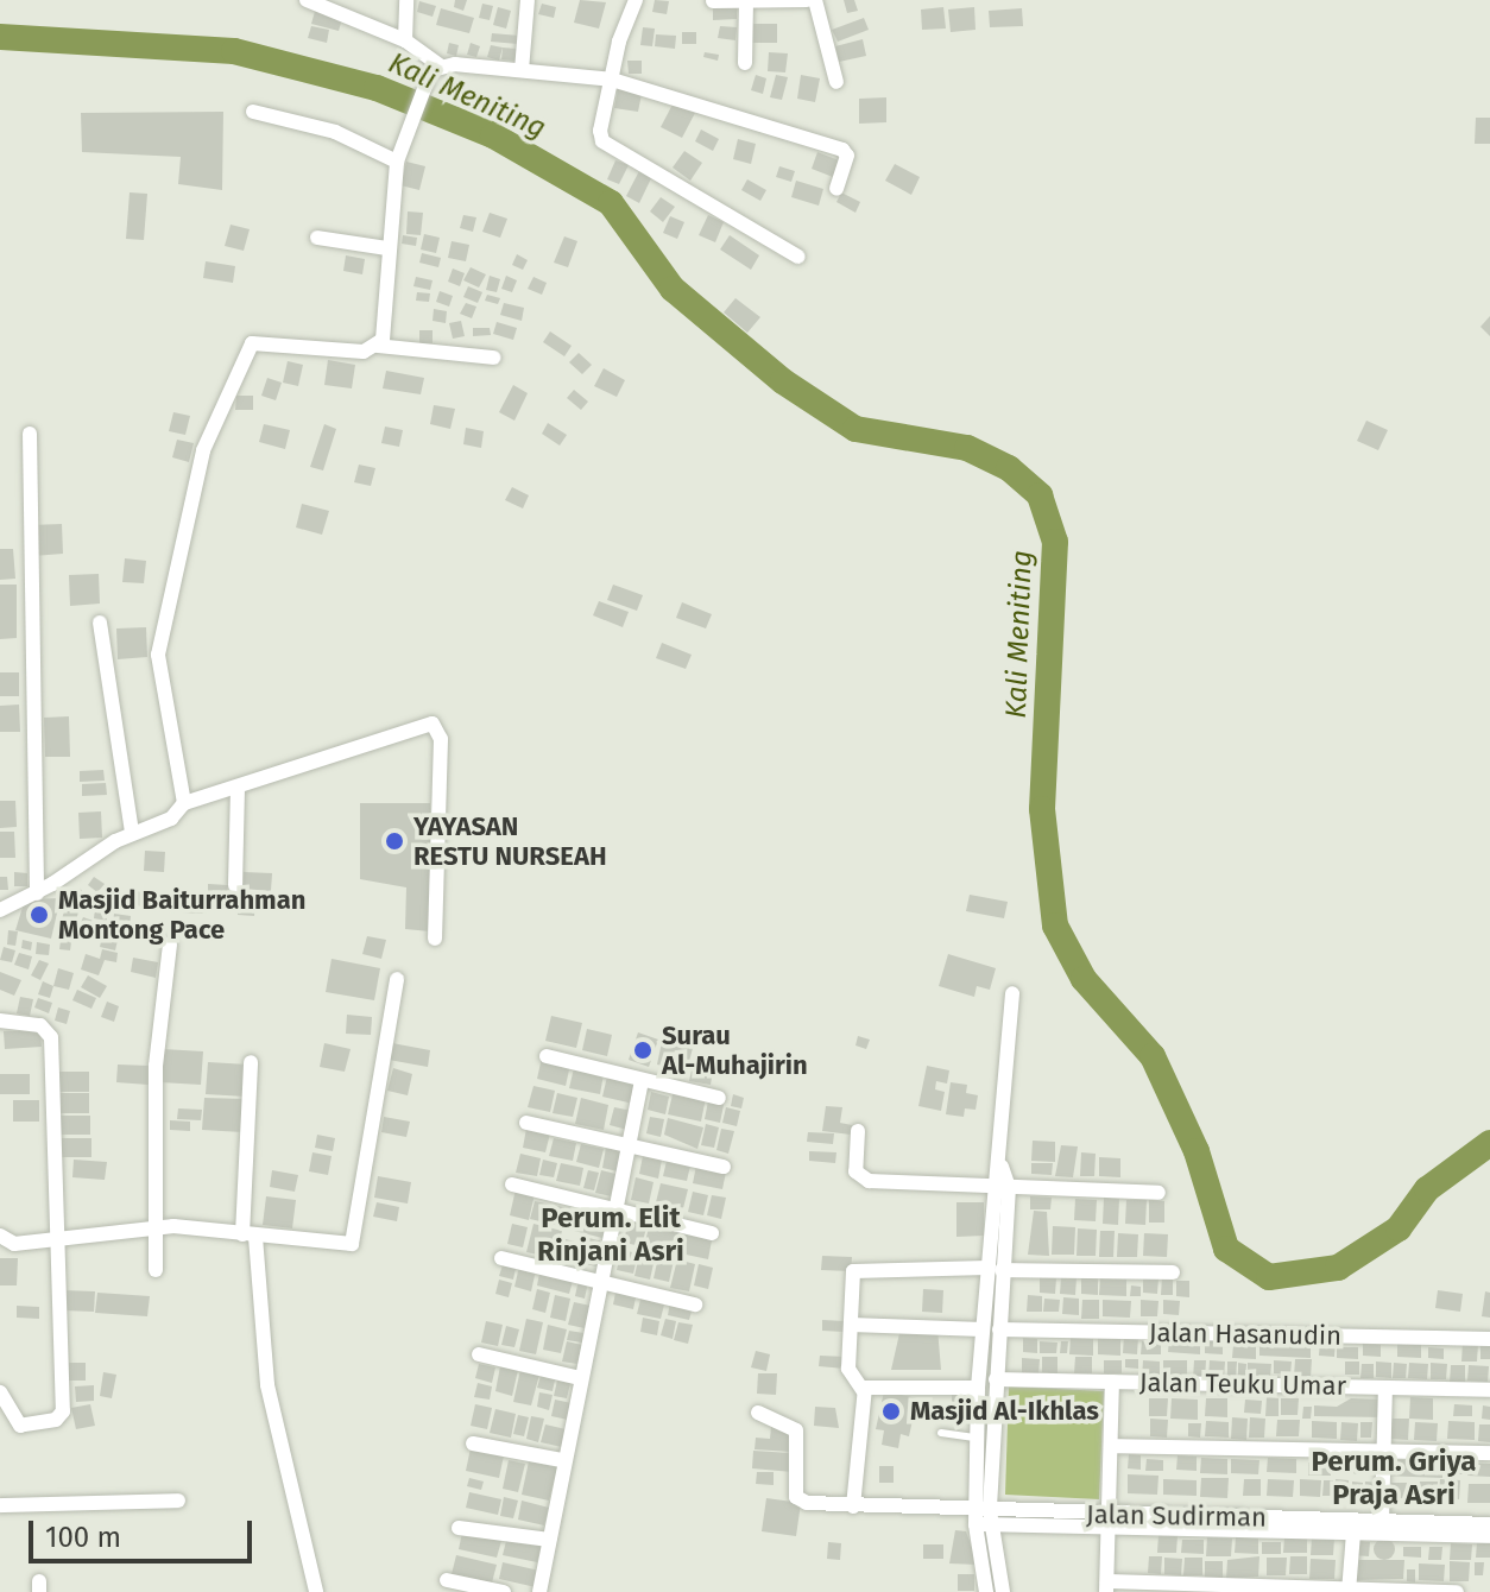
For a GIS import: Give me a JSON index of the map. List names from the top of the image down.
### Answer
{
  "streets": {
    "street": ["Jalan Hasanudin", "Jalan Teuku Umar", "Jalan Sudirman"]
  },
  "districts": ["Perum. Elit Rinjani Asri", "Perum. Griya Praja Asri"],
  "water": ["Kali Meniting"],
  "places": [
    "YAYASAN RESTU NURSEAH",
    "Masjid Baiturrahman Montong Pace",
    "Surau Al-Muhajirin",
    "Masjid Al-Ikhlas"
  ],
  "scale_bar": "100 m"
}
